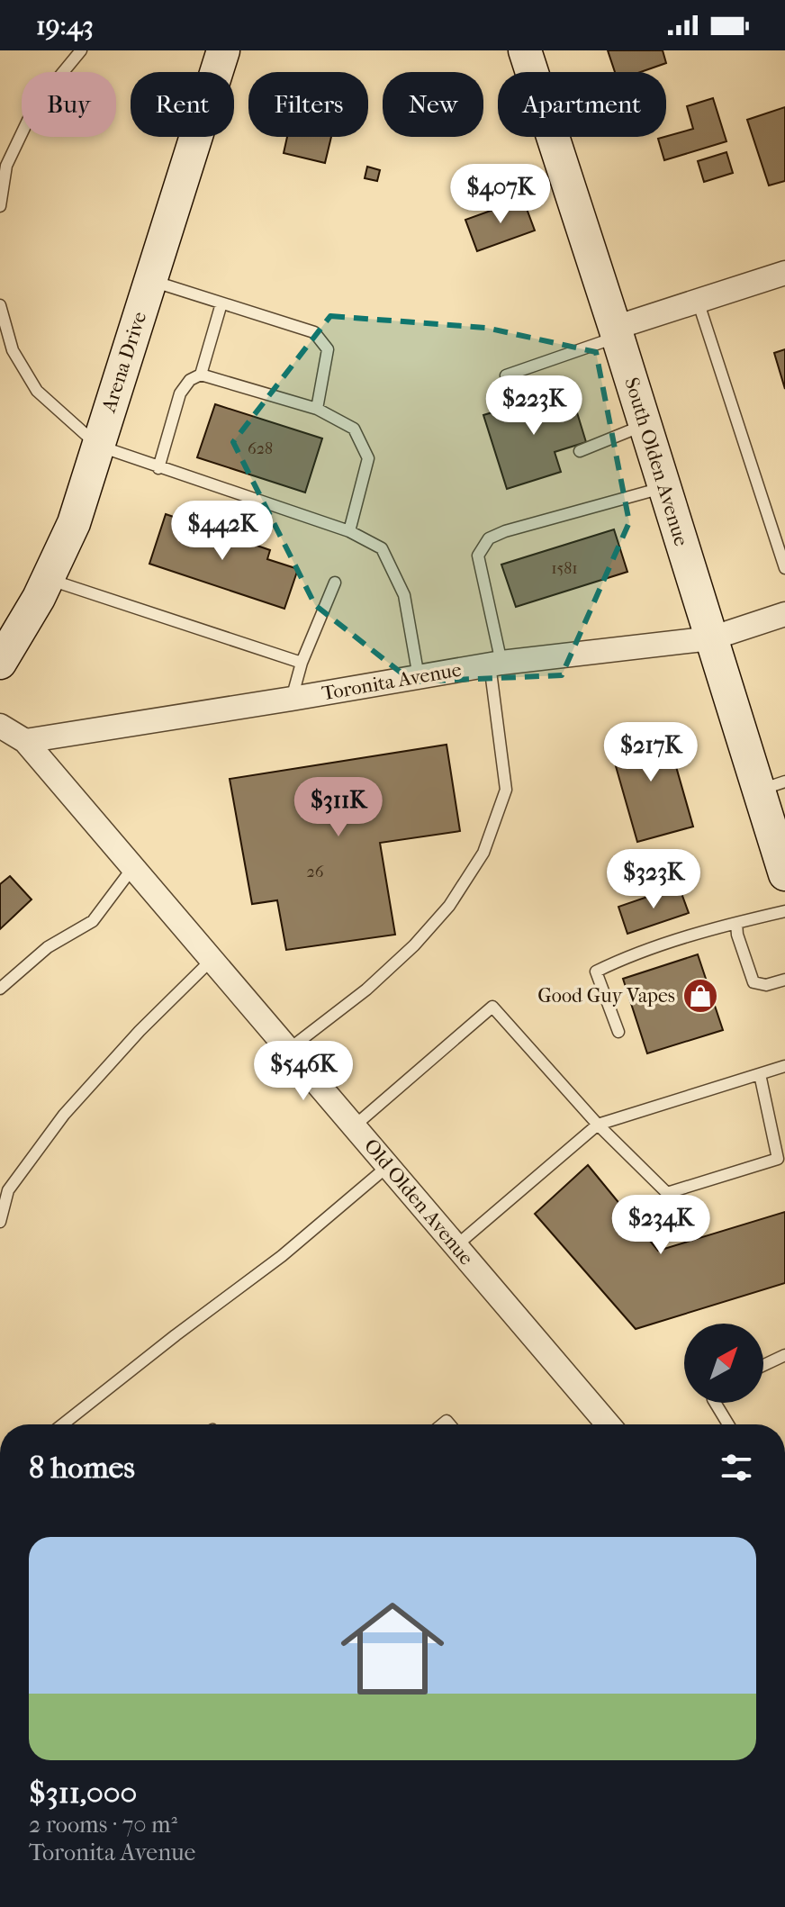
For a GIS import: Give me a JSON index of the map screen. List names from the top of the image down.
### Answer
{
  "streets": {
    "main road": ["Arena Drive", "South Olden Avenue"],
    "street": ["Toronita Avenue", "Old Olden Avenue"]
  },
  "crossings": [
    ["South Olden Avenue", "Toronita Avenue"],
    ["Toronita Avenue", "Old Olden Avenue"]
  ],
  "places": {
    "shop": ["Good Guy Vapes"]
  },
  "house_numbers": ["628", "1581", "26"],
  "north": "top right",
  "page": {
    "status": "19:43",
    "chip": [
      "Buy",
      "Rent",
      "Filters",
      "New",
      "Apartment"
    ],
    "price": [
      "$407K",
      "$223K",
      "$442K",
      "$217K",
      "$311K",
      "$323K",
      "$546K",
      "$234K"
    ],
    "heading": "8 homes",
    "list": [
      {
        "name": "$311,000",
        "note": "2 rooms · 70 m² · Toronita Avenue"
      }
    ]
  }
}
